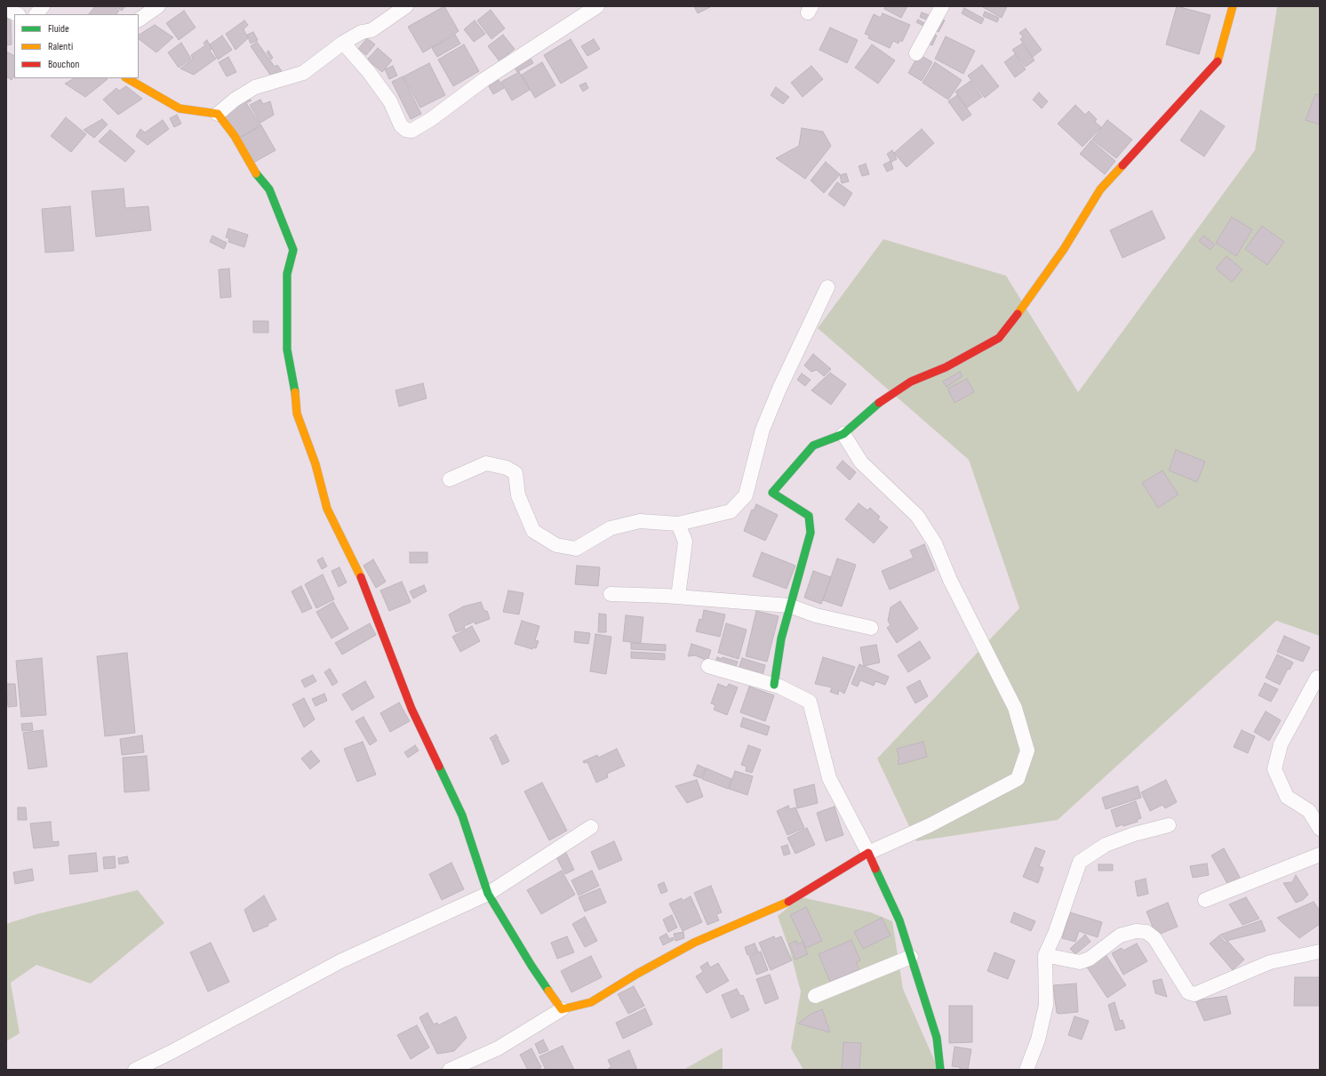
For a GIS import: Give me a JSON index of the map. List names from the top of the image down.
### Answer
{
  "legend": ["Fluide", "Ralenti", "Bouchon"]
}
